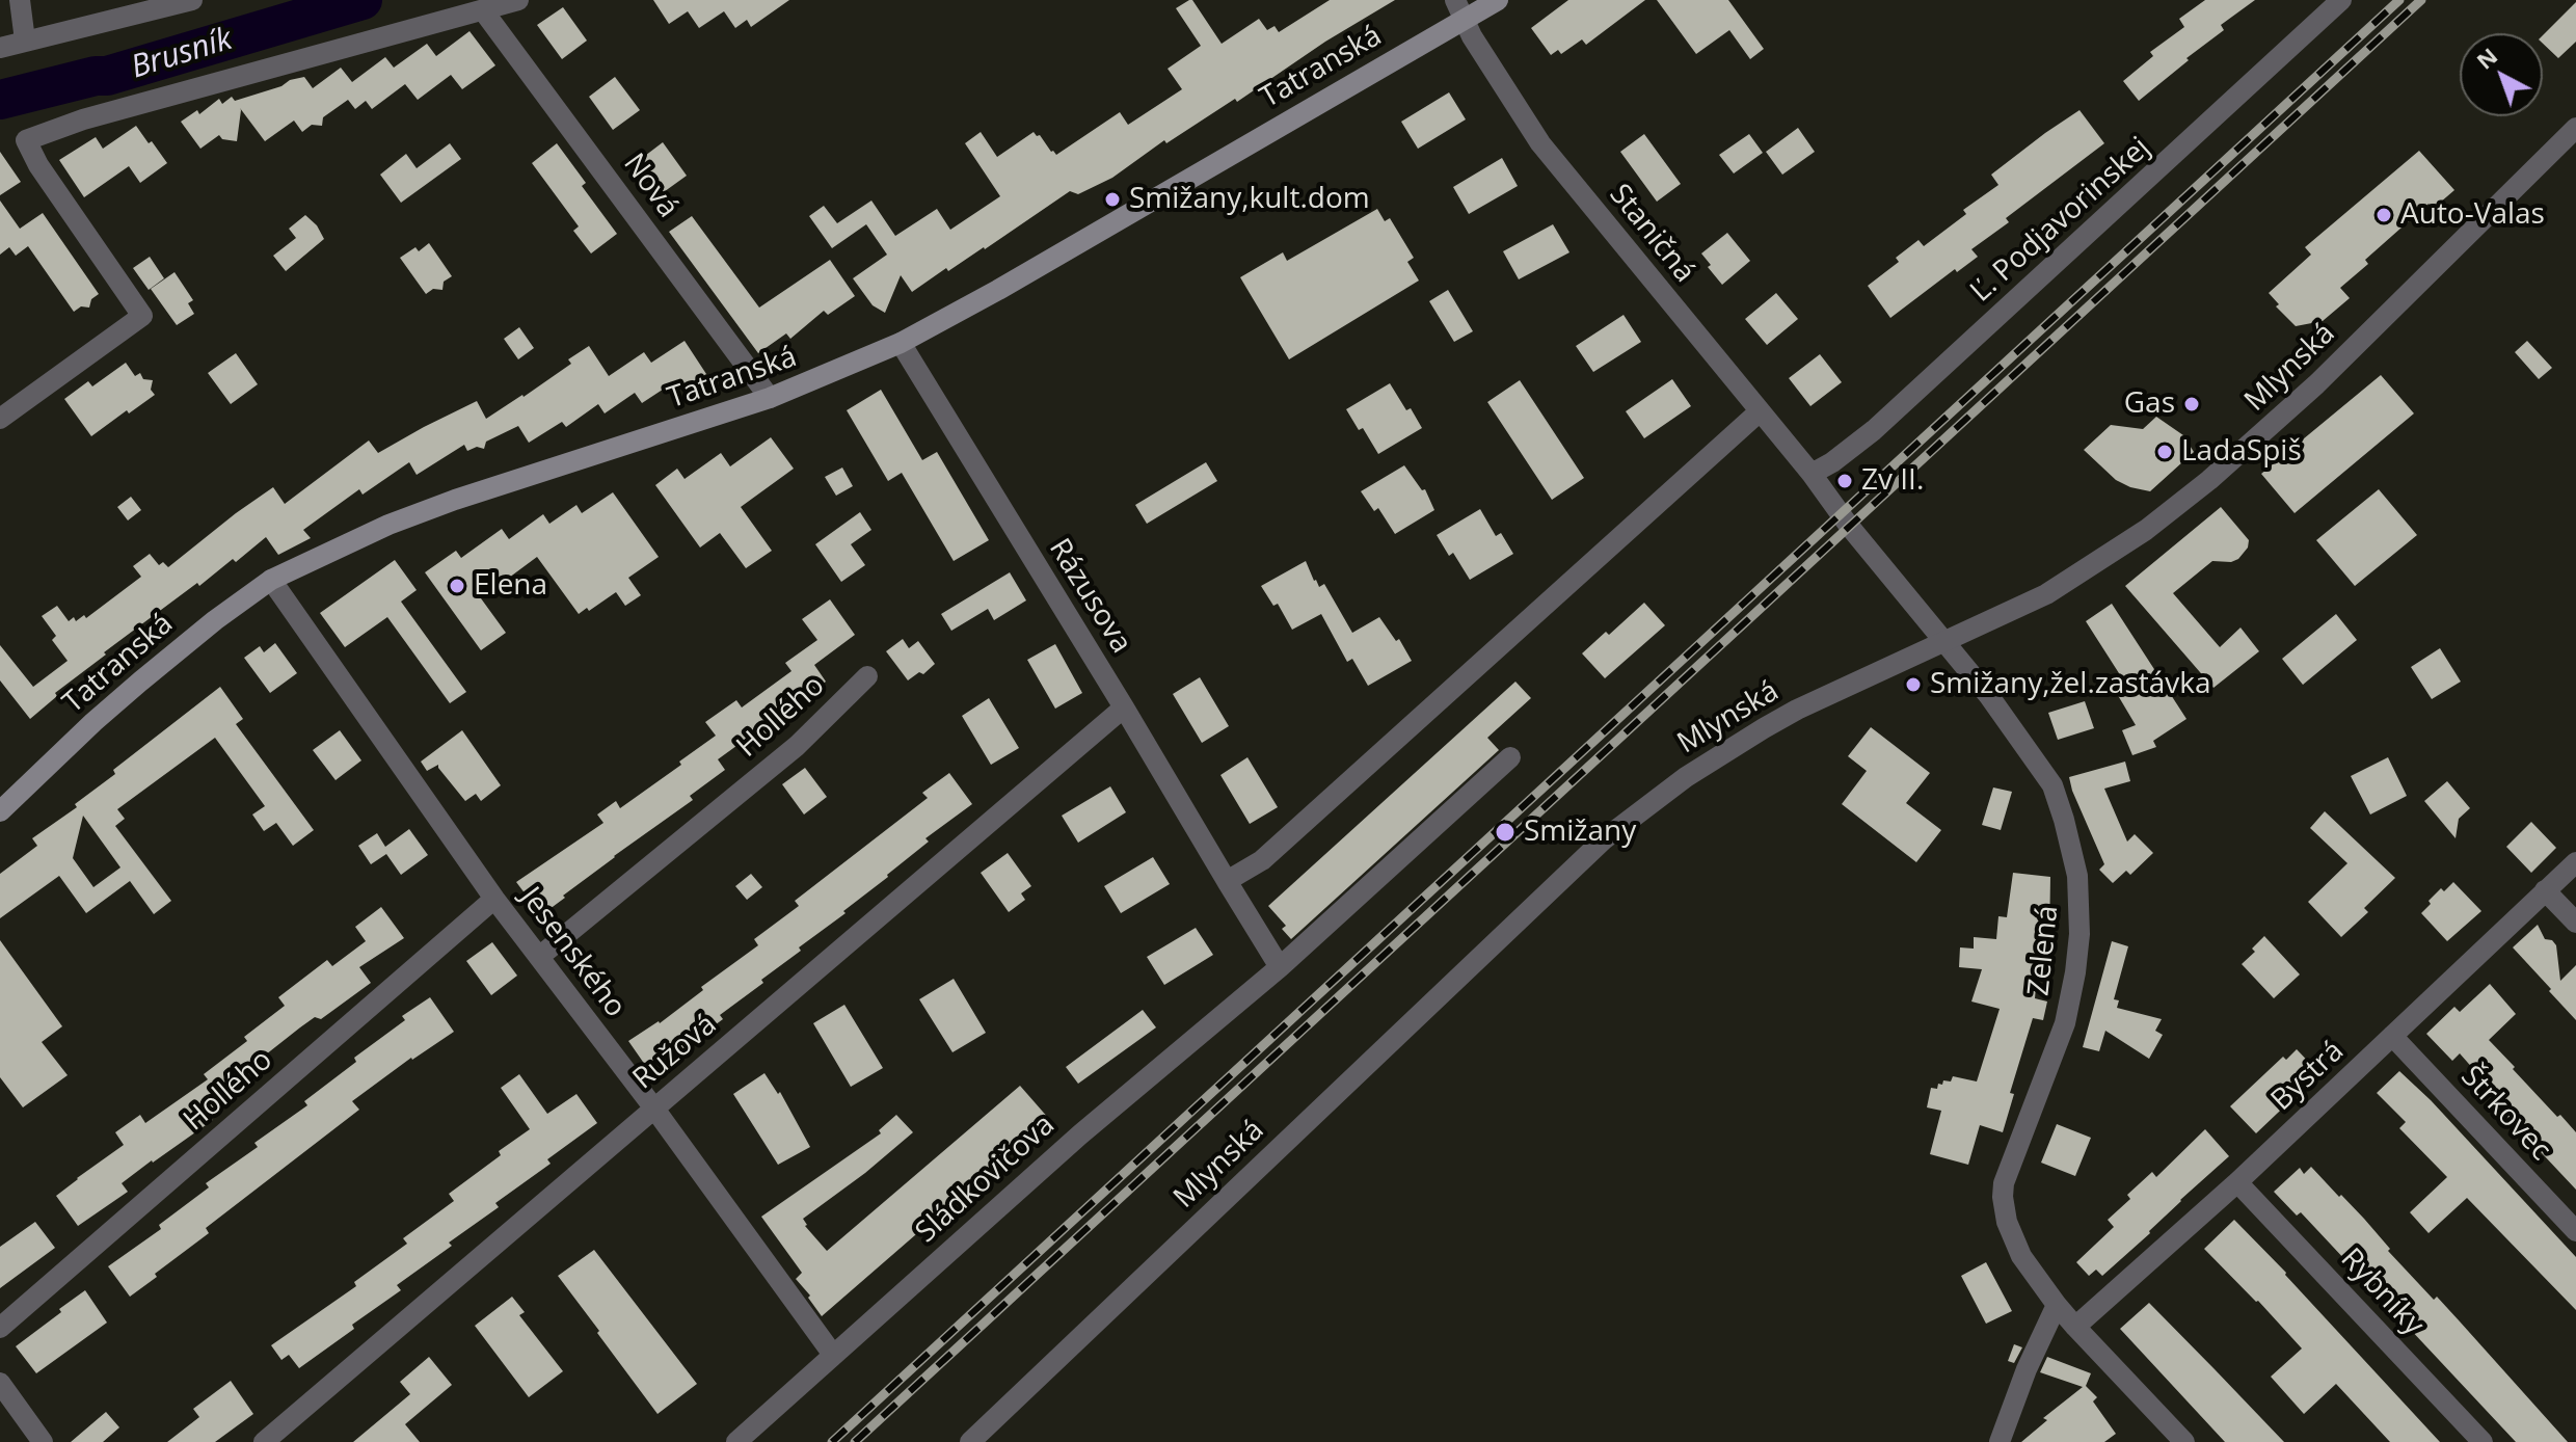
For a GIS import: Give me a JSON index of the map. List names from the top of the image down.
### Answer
{
  "streets": {
    "main road": ["Tatranská"],
    "street": [
      "Nová",
      "Ľ. Podjavorinskej",
      "Staničná",
      "Mlynská",
      "Rázusova",
      "Hollého",
      "Zelená",
      "Jesenského",
      "Ružová",
      "Bystrá",
      "Štrkovec",
      "Sládkovičova",
      "Rybníky"
    ]
  },
  "crossings": [
    ["Tatranská", "Nová"],
    ["Tatranská", "Staničná"],
    ["Tatranská", "Rázusova"],
    ["Tatranská", "Jesenského"],
    ["Ľ. Podjavorinskej", "Staničná"],
    ["Ľ. Podjavorinskej", "Zelená"],
    ["Staničná", "Zelená"],
    ["Mlynská", "Zelená"],
    ["Rázusova", "Ružová"],
    ["Rázusova", "Sládkovičova"],
    ["Hollého", "Jesenského"],
    ["Zelená", "Bystrá"],
    ["Jesenského", "Ružová"],
    ["Jesenského", "Sládkovičova"],
    ["Bystrá", "Štrkovec"],
    ["Bystrá", "Rybníky"]
  ],
  "water": ["Brusník"],
  "places": [
    "Smižany,kult.dom",
    "Auto-Valas",
    "Gas",
    "LadaSpiš",
    "Zv II.",
    "Elena",
    "Smižany,žel.zastávka",
    "Smižany"
  ],
  "north": "top left"
}
